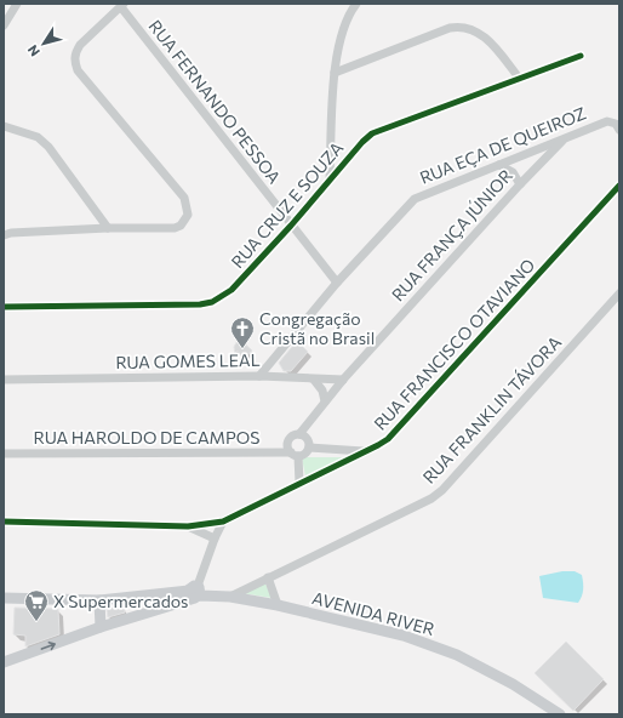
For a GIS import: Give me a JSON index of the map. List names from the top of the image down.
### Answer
{
  "streets": {
    "street": [
      "RUA FERNANDO PESSOA",
      "RUA EÇA DE QUEIROZ",
      "RUA CRUZ E SOUZA",
      "RUA FRANÇA JÚNIOR",
      "RUA FRANCISCO OTAVIANO",
      "RUA GOMES LEAL",
      "RUA FRANKLIN TÁVORA",
      "RUA HAROLDO DE CAMPOS",
      "AVENIDA RIVER"
    ]
  },
  "crossings": [
    ["RUA FERNANDO PESSOA", "RUA EÇA DE QUEIROZ"],
    ["RUA FERNANDO PESSOA", "RUA CRUZ E SOUZA"],
    ["RUA EÇA DE QUEIROZ", "RUA FRANÇA JÚNIOR"],
    ["RUA EÇA DE QUEIROZ", "RUA GOMES LEAL"],
    ["RUA FRANÇA JÚNIOR", "RUA GOMES LEAL"],
    ["RUA FRANÇA JÚNIOR", "RUA HAROLDO DE CAMPOS"],
    ["RUA FRANKLIN TÁVORA", "AVENIDA RIVER"]
  ],
  "places": {
    "church": ["Congregação Cristã no Brasil"],
    "supermarket": ["X Supermercados"]
  },
  "north": "bottom left"
}
